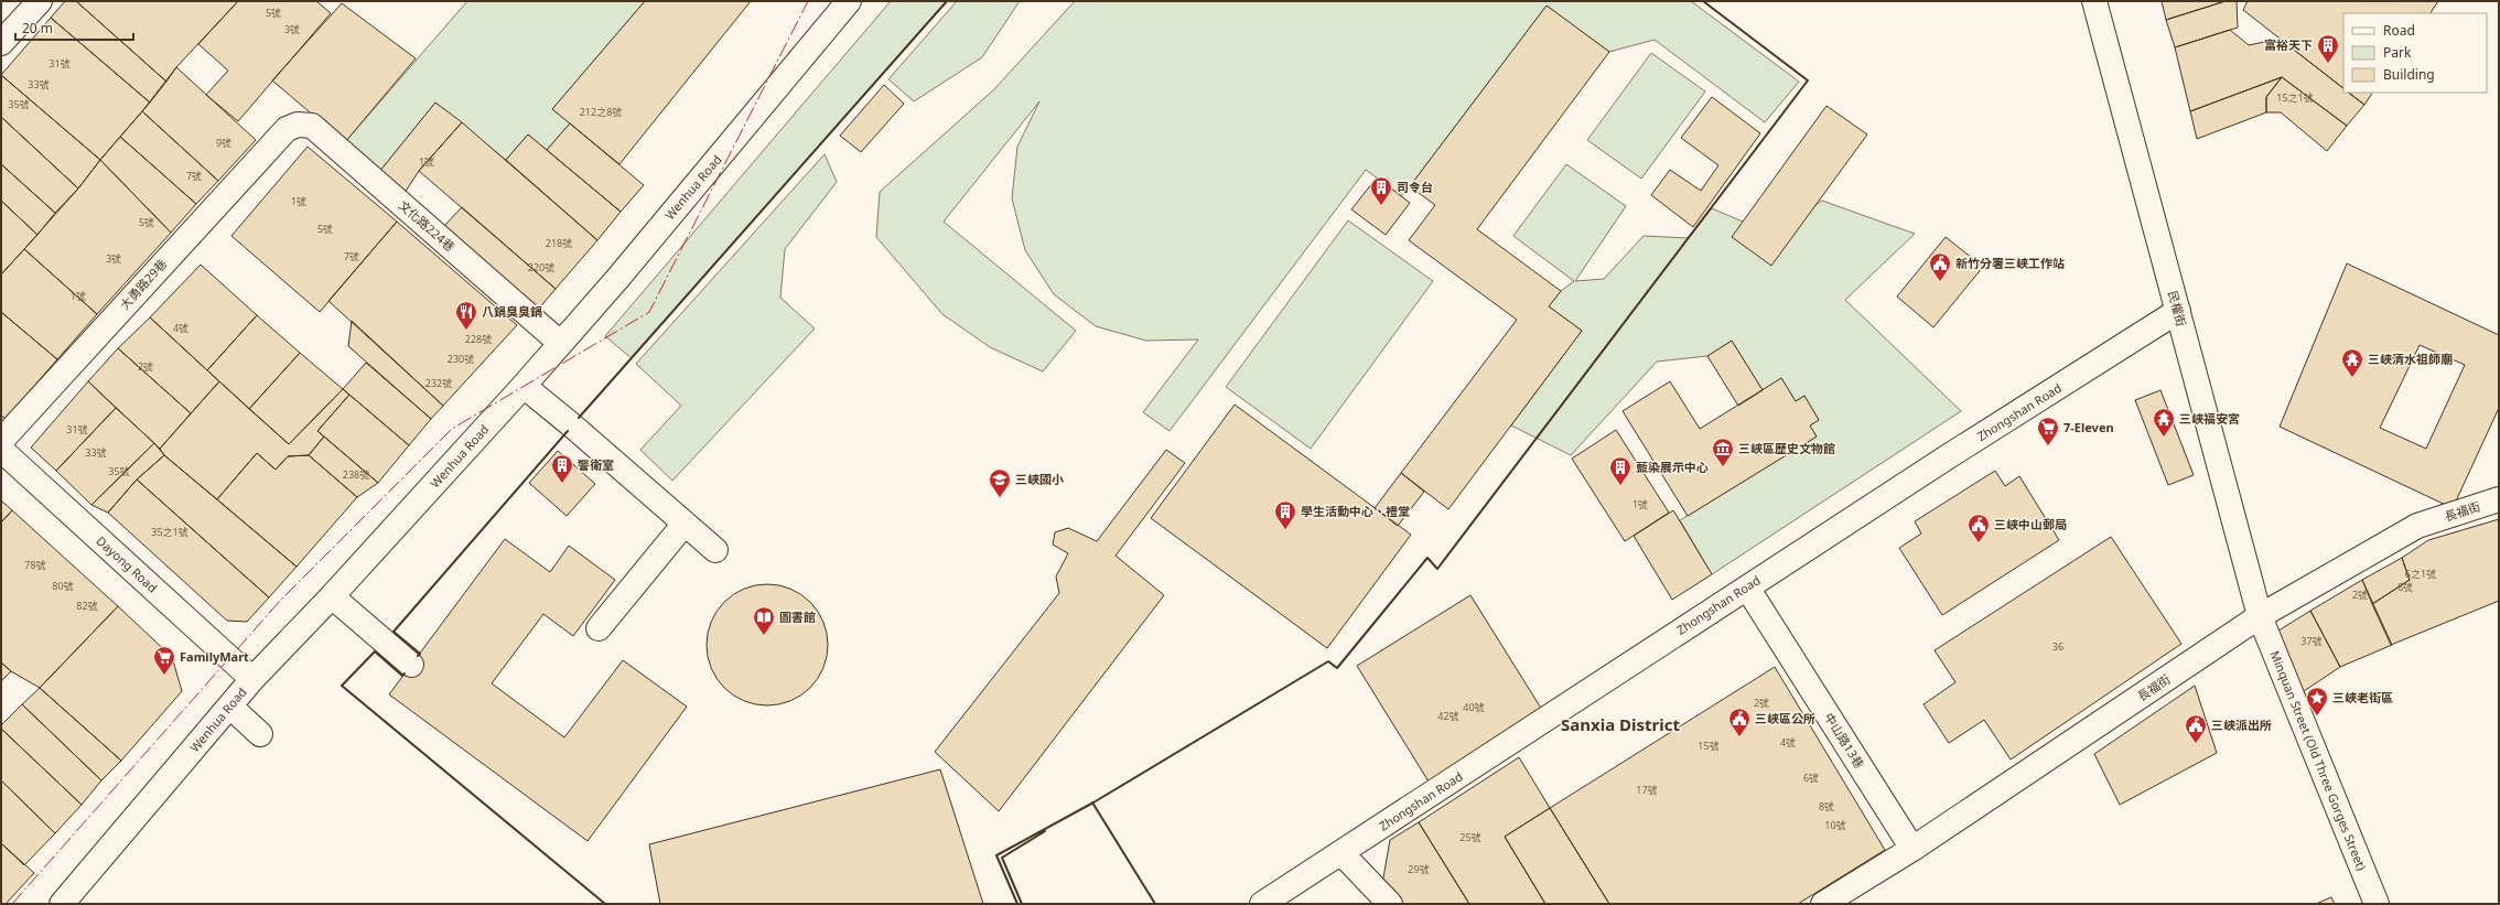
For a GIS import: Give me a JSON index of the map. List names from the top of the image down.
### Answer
{
  "streets": {
    "street": [
      "Wenhua Road",
      "文化路224巷",
      "大勇路29巷",
      "民權街",
      "Zhongshan Road",
      "長福街",
      "Dayong Road",
      "中山路13巷",
      "Minquan Street (Old Three Gorges Street)"
    ]
  },
  "crossings": [
    ["Wenhua Road", "文化路224巷"],
    ["Wenhua Road", "Dayong Road"],
    ["文化路224巷", "大勇路29巷"],
    ["民權街", "Zhongshan Road"],
    ["民權街", "長福街"],
    ["民權街", "Minquan Street (Old Three Gorges Street)"],
    ["Zhongshan Road", "中山路13巷"],
    ["長福街", "中山路13巷"],
    ["長福街", "Minquan Street (Old Three Gorges Street)"]
  ],
  "districts": ["Sanxia District"],
  "places": {
    "building": [
      "富裕天下",
      "司令台",
      "警衛室",
      "藍染展示中心",
      "學生活動中心、禮堂"
    ],
    "public building": [
      "新竹分署三峽工作站",
      "三峽中山郵局",
      "三峽區公所",
      "三峽派出所"
    ],
    "restaurant": ["八鍋臭臭鍋"],
    "temple": ["三峽清水祖師廟", "三峽福安宮"],
    "supermarket": ["7-Eleven", "FamilyMart"],
    "museum": ["三峽區歷史文物館"],
    "school or university": ["三峽國小"],
    "library": ["圖書館"],
    "place": ["三峽老街區"]
  },
  "house_numbers": [
    "5號",
    "3號",
    "31號",
    "33號",
    "15之1號",
    "35號",
    "212之8號",
    "9號",
    "1號",
    "7號",
    "1號",
    "5號",
    "5號",
    "218號",
    "7號",
    "3號",
    "220號",
    "1號",
    "4號",
    "228號",
    "230號",
    "2號",
    "232號",
    "31號",
    "33號",
    "35號",
    "238號",
    "1號",
    "35之1號",
    "78號",
    "6之1號",
    "80號",
    "6號",
    "2號",
    "82號",
    "37號",
    "36",
    "2號",
    "40號",
    "42號",
    "4號",
    "15號",
    "6號",
    "17號",
    "8號",
    "10號",
    "25號",
    "29號"
  ],
  "legend": ["Road", "Park", "Building"],
  "scale_bar": "20 m"
}
